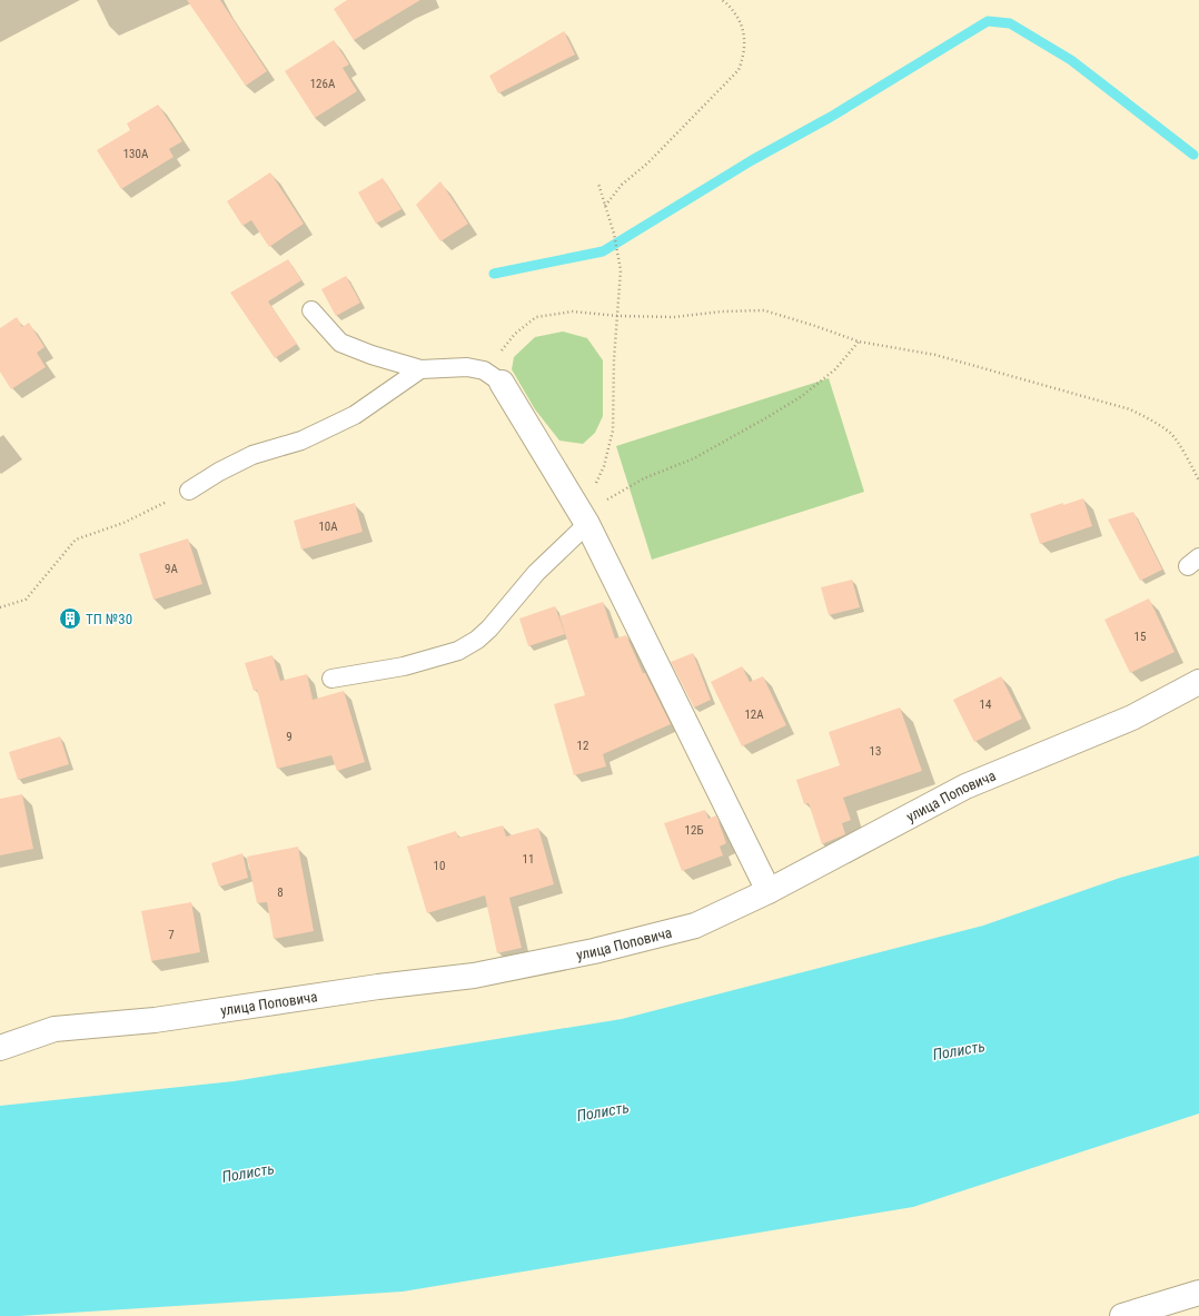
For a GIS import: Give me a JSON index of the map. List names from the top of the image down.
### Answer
{
  "streets": {
    "street": ["улица Поповича"]
  },
  "water": ["Полисть"],
  "places": {
    "building": ["ТП №30"]
  },
  "house_numbers": [
    "126А",
    "130А",
    "10А",
    "9А",
    "15",
    "14",
    "12А",
    "9",
    "12",
    "13",
    "12Б",
    "11",
    "10",
    "8",
    "7"
  ]
}
